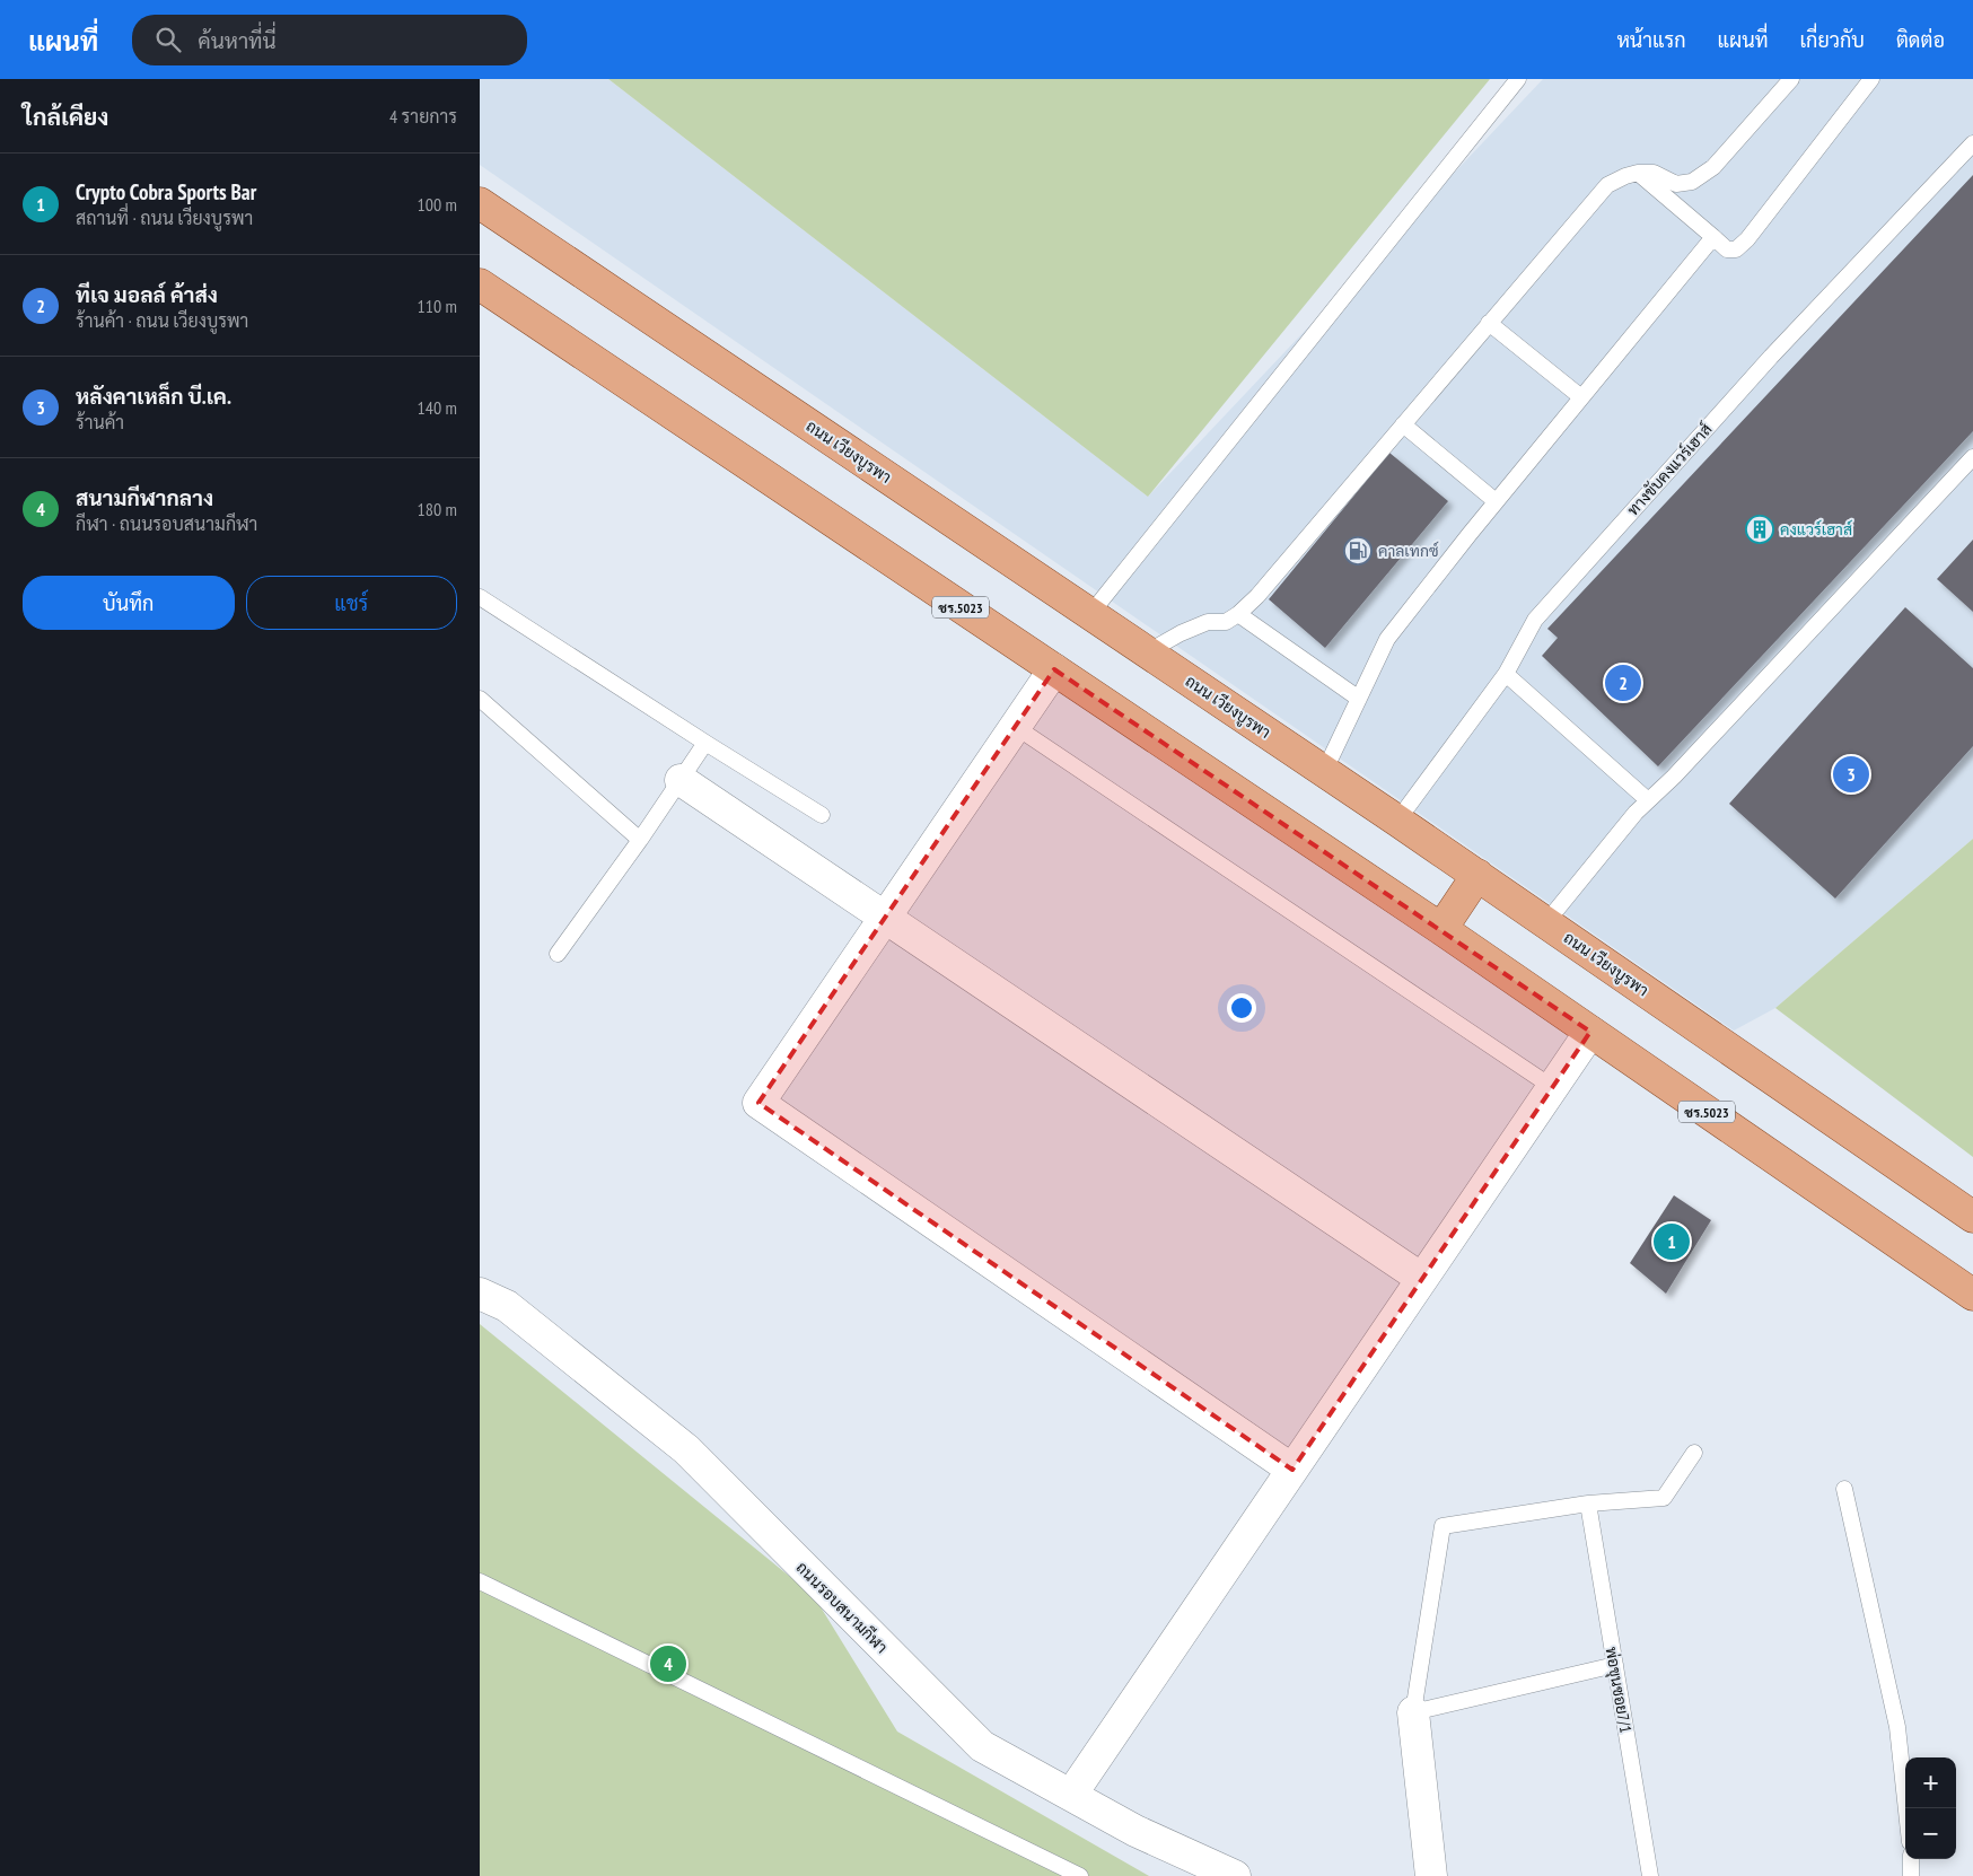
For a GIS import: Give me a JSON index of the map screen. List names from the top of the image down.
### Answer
{
  "streets": {
    "main road": ["ถนน เวียงบูรพา", "ชร.5023"],
    "street": ["ถนนรอบสนามกีฬา"],
    "lane": ["ทางขับคงแวร์เฮาส์", "พ่อขุนซอย7/1"]
  },
  "crossings": [
    ["ถนน เวียงบูรพา", "ทางขับคงแวร์เฮาส์"]
  ],
  "places": {
    "building": ["คงแวร์เฮาส์"],
    "fuel station": ["คาลเทกซ์"]
  },
  "page": {
    "header": "แผนที่",
    "search": "ค้นหาที่นี่",
    "nav": [
      "หน้าแรก",
      "แผนที่",
      "เกี่ยวกับ",
      "ติดต่อ"
    ],
    "heading": ["ใกล้เคียง", "4 รายการ"],
    "list": [
      {
        "mark": "1",
        "name": "Crypto Cobra Sports Bar",
        "note": "สถานที่ · ถนน เวียงบูรพา",
        "value": "100 m"
      },
      {
        "mark": "2",
        "name": "ทีเจ มอลล์ ค้าส่ง",
        "note": "ร้านค้า · ถนน เวียงบูรพา",
        "value": "110 m"
      },
      {
        "mark": "3",
        "name": "หลังคาเหล็ก บี.เค.",
        "note": "ร้านค้า",
        "value": "140 m"
      },
      {
        "mark": "4",
        "name": "สนามกีฬากลาง",
        "note": "กีฬา · ถนนรอบสนามกีฬา",
        "value": "180 m"
      }
    ],
    "buttons": ["บันทึก", "แชร์"],
    "pins": [
      "2",
      "3",
      "1",
      "4"
    ],
    "map_buttons": ["+", "−"]
  }
}
